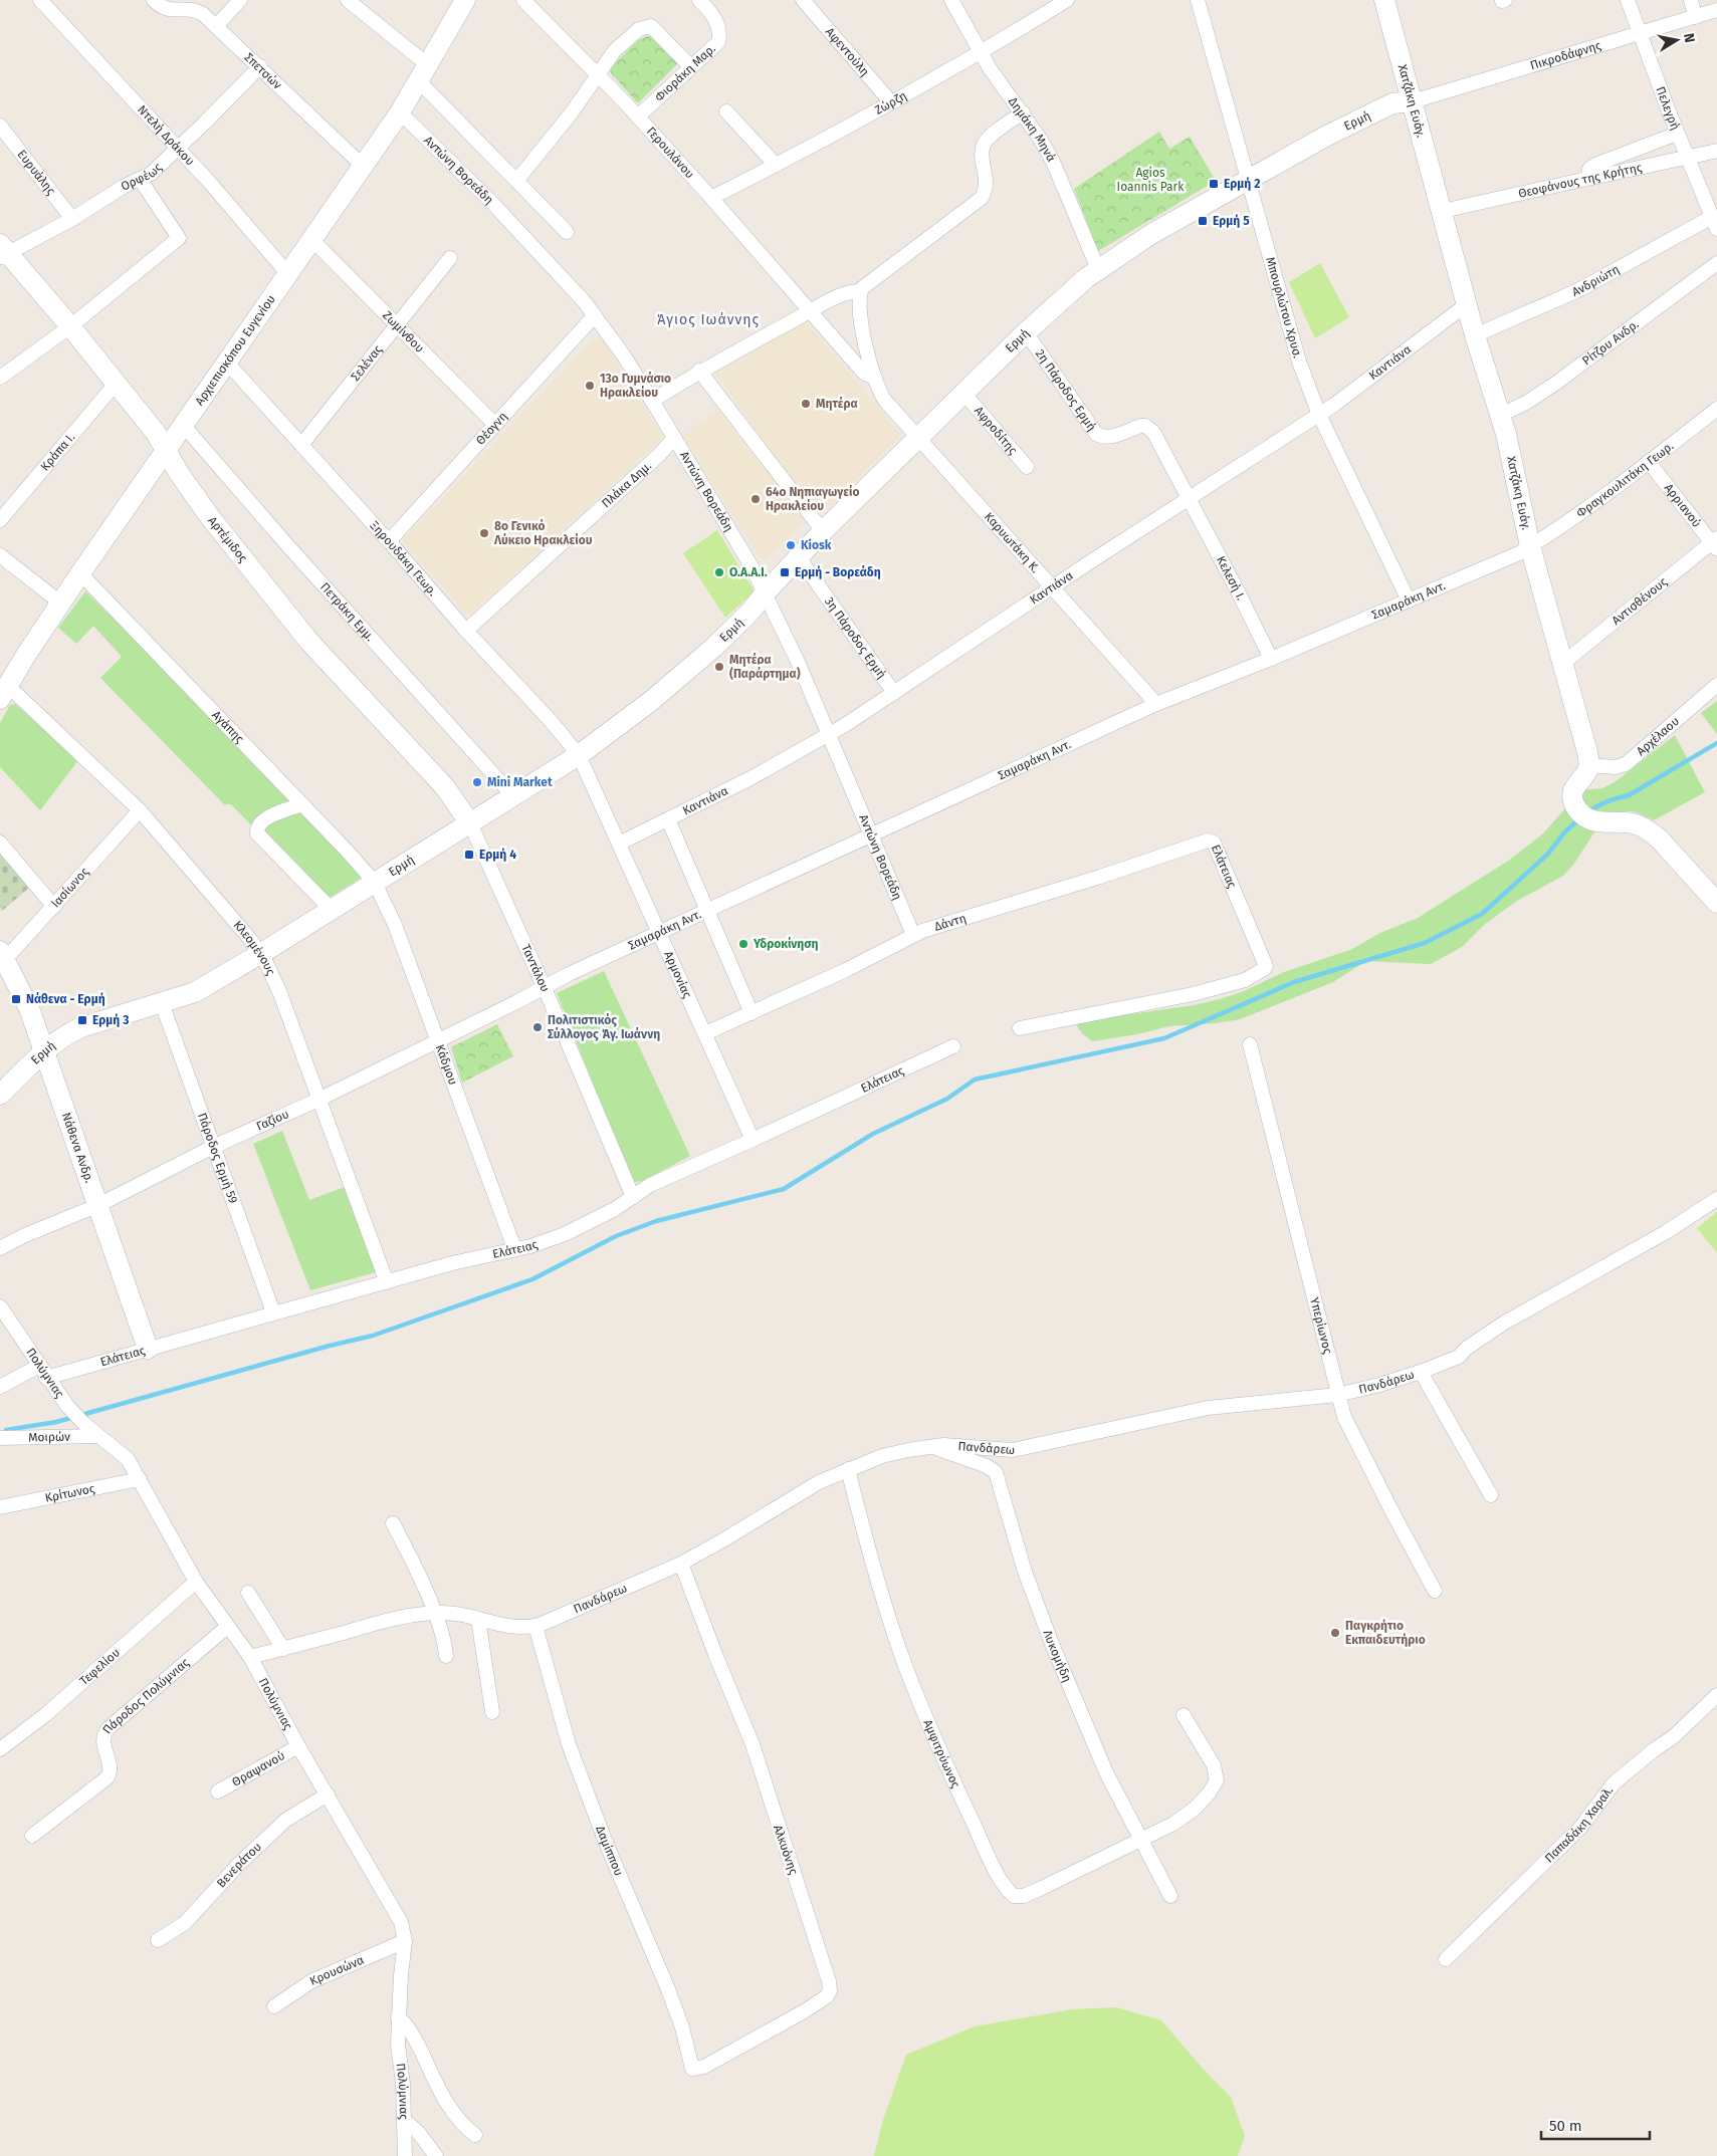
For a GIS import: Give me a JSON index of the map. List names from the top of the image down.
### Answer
{
  "streets": {
    "street": [
      "Αφεντούλη",
      "Πικροδάφνης",
      "Σπετσών",
      "Φιοράκη Μαρ.",
      "Χατζάκη Ευάγ.",
      "Ζώρζη",
      "Πελεγρή",
      "Ερμή",
      "Δημάκη Μηνά",
      "Ντελή Δράκου",
      "Γερουλάνου",
      "Αντώνη Βορεάδη",
      "Ευρυάλης",
      "Ορφέως",
      "Θεοφάνους της Κρήτης",
      "Ανδριώτη",
      "Μπουρλώτου Χρυσ.",
      "Ζωμίνθου",
      "Ρίτζου Ανδρ.",
      "Αρχιεπισκόπου Ευγενίου",
      "Σελένας",
      "Καντιάνα",
      "2η Πάροδος Ερμή",
      "Θέογνη",
      "Αφροδίτης",
      "Κράπα Ι.",
      "Φραγκουλιτάκη Γεωρ.",
      "Πλάκα Δημ.",
      "Αρριανού",
      "Αρτέμιδος",
      "Καρυωτάκη Κ.",
      "Ξηρουδάκη Γεωρ.",
      "Κελεσή Ι.",
      "Σαμαράκη Αντ.",
      "Αντισθένους",
      "Πετράκη Εμμ.",
      "3η Πάροδος Ερμή",
      "Αγάπης",
      "Αρχέλαου",
      "Ελάτειας",
      "Ιασίωνος",
      "Δάντη",
      "Κλεομένους",
      "Ταντάλου",
      "Αρμονίας",
      "Κάδμου",
      "Γαζίου",
      "Νάθενα Ανδρ.",
      "Πάροδος Ερμή 59",
      "Υπερίωνος",
      "Πολύμνιας",
      "Πανδάρεω",
      "Μοιρών",
      "Κρίτωνος",
      "Λυκομήδη",
      "Τεφελίου",
      "Πάροδος Πολύμνιας",
      "Αμφιτρύωνος",
      "Θραψανού",
      "Παπαδάκη Χαραλ.",
      "Αλκυόνης",
      "Δαμίππου",
      "Βενεράτου",
      "Κρουσώνα"
    ]
  },
  "crossings": [
    ["Αφεντούλη", "Ζώρζη"],
    ["Πικροδάφνης", "Χατζάκη Ευάγ."],
    ["Πικροδάφνης", "Πελεγρή"],
    ["Πικροδάφνης", "Ερμή"],
    ["Σπετσών", "Ορφέως"],
    ["Σπετσών", "Αρχιεπισκόπου Ευγενίου"],
    ["Φιοράκη Μαρ.", "Γερουλάνου"],
    ["Χατζάκη Ευάγ.", "Ερμή"],
    ["Χατζάκη Ευάγ.", "Θεοφάνους της Κρήτης"],
    ["Χατζάκη Ευάγ.", "Ανδριώτη"],
    ["Χατζάκη Ευάγ.", "Ρίτζου Ανδρ."],
    ["Χατζάκη Ευάγ.", "Καντιάνα"],
    ["Χατζάκη Ευάγ.", "Φραγκουλιτάκη Γεωρ."],
    ["Χατζάκη Ευάγ.", "Σαμαράκη Αντ."],
    ["Χατζάκη Ευάγ.", "Αντισθένους"],
    ["Χατζάκη Ευάγ.", "Αρχέλαου"],
    ["Ζώρζη", "Δημάκη Μηνά"],
    ["Ζώρζη", "Γερουλάνου"],
    ["Πελεγρή", "Θεοφάνους της Κρήτης"],
    ["Πελεγρή", "Ανδριώτη"],
    ["Ερμή", "Δημάκη Μηνά"],
    ["Ερμή", "Αντώνη Βορεάδη"],
    ["Ερμή", "Μπουρλώτου Χρυσ."],
    ["Ερμή", "2η Πάροδος Ερμή"],
    ["Ερμή", "Αφροδίτης"],
    ["Ερμή", "Αρτέμιδος"],
    ["Ερμή", "Καρυωτάκη Κ."],
    ["Ερμή", "Ξηρουδάκη Γεωρ."],
    ["Ερμή", "Πετράκη Εμμ."],
    ["Ερμή", "3η Πάροδος Ερμή"],
    ["Ερμή", "Αγάπης"],
    ["Ερμή", "Κλεομένους"],
    ["Ερμή", "Ταντάλου"],
    ["Ερμή", "Αρμονίας"],
    ["Ερμή", "Κάδμου"],
    ["Ερμή", "Νάθενα Ανδρ."],
    ["Ερμή", "Πάροδος Ερμή 59"],
    ["Ντελή Δράκου", "Ορφέως"],
    ["Ντελή Δράκου", "Αρχιεπισκόπου Ευγενίου"],
    ["Αντώνη Βορεάδη", "Αρχιεπισκόπου Ευγενίου"],
    ["Αντώνη Βορεάδη", "Καντιάνα"],
    ["Αντώνη Βορεάδη", "Θέογνη"],
    ["Αντώνη Βορεάδη", "Πλάκα Δημ."],
    ["Αντώνη Βορεάδη", "Σαμαράκη Αντ."],
    ["Αντώνη Βορεάδη", "Δάντη"],
    ["Ευρυάλης", "Ορφέως"],
    ["Ορφέως", "Αρτέμιδος"],
    ["Μπουρλώτου Χρυσ.", "Καντιάνα"],
    ["Μπουρλώτου Χρυσ.", "Σαμαράκη Αντ."],
    ["Ζωμίνθου", "Αρχιεπισκόπου Ευγενίου"],
    ["Ζωμίνθου", "Σελένας"],
    ["Ζωμίνθου", "Θέογνη"],
    ["Αρχιεπισκόπου Ευγενίου", "Αρτέμιδος"],
    ["Αρχιεπισκόπου Ευγενίου", "Ξηρουδάκη Γεωρ."],
    ["Αρχιεπισκόπου Ευγενίου", "Πετράκη Εμμ."],
    ["Αρχιεπισκόπου Ευγενίου", "Αγάπης"],
    ["Αρχιεπισκόπου Ευγενίου", "Κλεομένους"],
    ["Σελένας", "Ξηρουδάκη Γεωρ."],
    ["Καντιάνα", "2η Πάροδος Ερμή"],
    ["Καντιάνα", "Καρυωτάκη Κ."],
    ["Καντιάνα", "Κελεσή Ι."],
    ["Καντιάνα", "3η Πάροδος Ερμή"],
    ["Καντιάνα", "Αρμονίας"],
    ["2η Πάροδος Ερμή", "Κελεσή Ι."],
    ["Θέογνη", "Ξηρουδάκη Γεωρ."],
    ["Κράπα Ι.", "Αρτέμιδος"],
    ["Φραγκουλιτάκη Γεωρ.", "Αρριανού"],
    ["Φραγκουλιτάκη Γεωρ.", "Σαμαράκη Αντ."],
    ["Πλάκα Δημ.", "Ξηρουδάκη Γεωρ."],
    ["Αρριανού", "Αντισθένους"],
    ["Αρτέμιδος", "Ταντάλου"],
    ["Καρυωτάκη Κ.", "Σαμαράκη Αντ."],
    ["Ξηρουδάκη Γεωρ.", "Αρμονίας"],
    ["Κελεσή Ι.", "Σαμαράκη Αντ."],
    ["Σαμαράκη Αντ.", "Ταντάλου"],
    ["Σαμαράκη Αντ.", "Αρμονίας"],
    ["Σαμαράκη Αντ.", "Γαζίου"],
    ["Αγάπης", "Κάδμου"],
    ["Ελάτειας", "Δάντη"],
    ["Ελάτειας", "Κλεομένους"],
    ["Ελάτειας", "Ταντάλου"],
    ["Ελάτειας", "Αρμονίας"],
    ["Ελάτειας", "Κάδμου"],
    ["Ελάτειας", "Νάθενα Ανδρ."],
    ["Ελάτειας", "Πάροδος Ερμή 59"],
    ["Ελάτειας", "Πολύμνιας"],
    ["Ιασίωνος", "Κλεομένους"],
    ["Ιασίωνος", "Νάθενα Ανδρ."],
    ["Δάντη", "Αρμονίας"],
    ["Κλεομένους", "Γαζίου"],
    ["Ταντάλου", "Γαζίου"],
    ["Κάδμου", "Γαζίου"],
    ["Γαζίου", "Νάθενα Ανδρ."],
    ["Γαζίου", "Πάροδος Ερμή 59"],
    ["Υπερίωνος", "Πανδάρεω"],
    ["Πολύμνιας", "Πανδάρεω"],
    ["Πολύμνιας", "Μοιρών"],
    ["Πολύμνιας", "Κρίτωνος"],
    ["Πολύμνιας", "Τεφελίου"],
    ["Πολύμνιας", "Πάροδος Πολύμνιας"],
    ["Πολύμνιας", "Θραψανού"],
    ["Πολύμνιας", "Βενεράτου"],
    ["Πολύμνιας", "Κρουσώνα"],
    ["Πανδάρεω", "Λυκομήδη"],
    ["Πανδάρεω", "Αμφιτρύωνος"],
    ["Πανδάρεω", "Αλκυόνης"],
    ["Πανδάρεω", "Δαμίππου"],
    ["Λυκομήδη", "Αμφιτρύωνος"],
    ["Αλκυόνης", "Δαμίππου"]
  ],
  "districts": ["Άγιος Ιωάννης"],
  "parks": ["Agios Ioannis Park"],
  "places": {
    "transit": [
      "Ερμή 2",
      "Ερμή 5",
      "Ερμή - Βορεάδη",
      "Ερμή 4",
      "Νάθενα - Ερμή",
      "Ερμή 3"
    ],
    "other": [
      "13o Γυμνάσιο Ηρακλείου",
      "Μητέρα",
      "64ο Νηπιαγωγείο Ηρακλείου",
      "8ο Γενικό Λύκειο Ηρακλείου",
      "Kiosk",
      "Ο.Α.Α.Ι.",
      "Μητέρα (Παράρτημα)",
      "Mini Market",
      "Υδροκίνηση",
      "Πολιτιστικός Σύλλογος Άγ. Ιωάννη",
      "Παγκρήτιο Εκπαιδευτήριο"
    ]
  },
  "scale_bar": "50 m",
  "north": "right"
}
